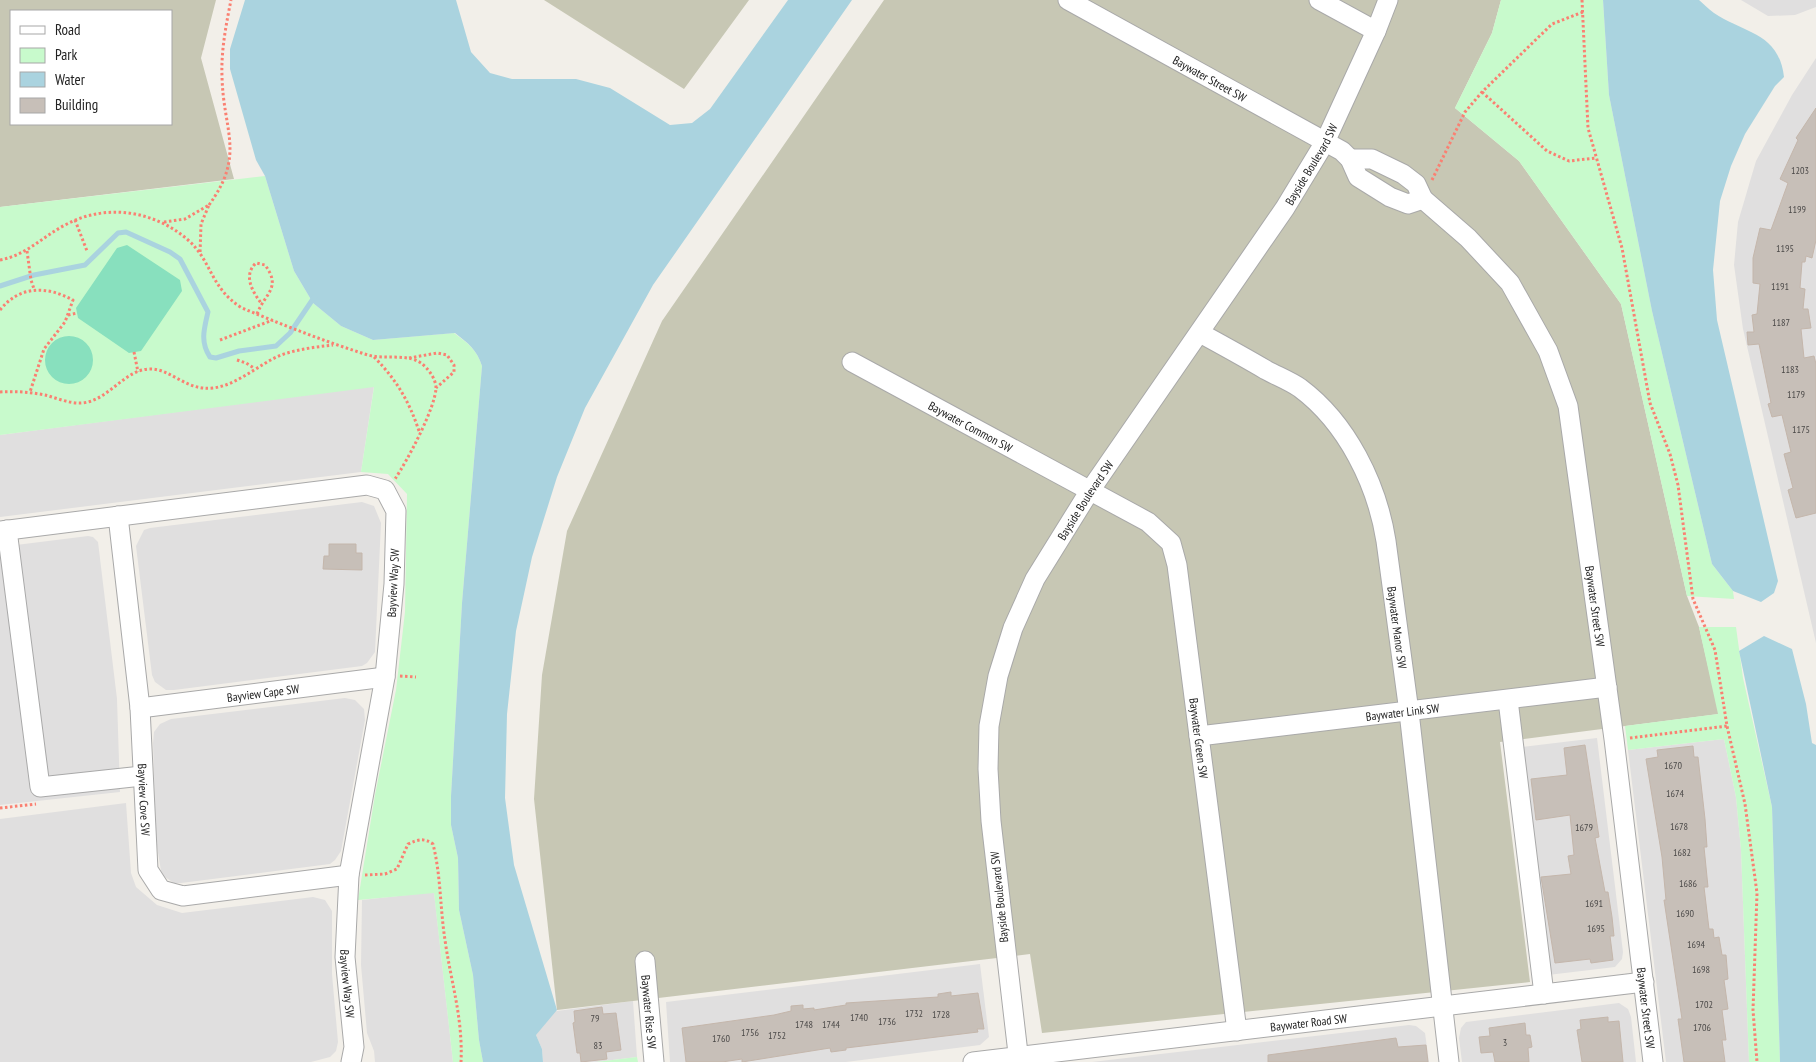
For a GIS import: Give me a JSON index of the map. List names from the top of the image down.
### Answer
{
  "streets": {
    "street": [
      "Baywater Street SW",
      "Bayside Boulevard SW",
      "Baywater Common SW",
      "Bayview Way SW",
      "Baywater Manor SW",
      "Bayview Cape SW",
      "Baywater Link SW",
      "Baywater Green SW",
      "Bayview Cove SW",
      "Baywater Rise SW",
      "Baywater Road SW"
    ]
  },
  "crossings": [
    ["Baywater Street SW", "Bayside Boulevard SW"],
    ["Baywater Street SW", "Baywater Link SW"],
    ["Baywater Street SW", "Baywater Road SW"],
    ["Bayside Boulevard SW", "Baywater Common SW"],
    ["Bayside Boulevard SW", "Baywater Manor SW"],
    ["Bayside Boulevard SW", "Baywater Green SW"],
    ["Bayside Boulevard SW", "Baywater Road SW"],
    ["Baywater Common SW", "Baywater Green SW"],
    ["Bayview Way SW", "Bayview Cape SW"],
    ["Bayview Way SW", "Bayview Cove SW"],
    ["Baywater Manor SW", "Baywater Link SW"],
    ["Baywater Manor SW", "Baywater Road SW"],
    ["Bayview Cape SW", "Bayview Cove SW"],
    ["Baywater Link SW", "Baywater Green SW"],
    ["Baywater Green SW", "Baywater Road SW"]
  ],
  "house_numbers": [
    "1203",
    "1199",
    "1195",
    "1191",
    "1187",
    "1183",
    "1179",
    "1175",
    "1670",
    "1674",
    "1678",
    "1679",
    "1682",
    "1686",
    "1691",
    "1690",
    "1695",
    "1694",
    "1698",
    "1702",
    "1732",
    "1728",
    "1740",
    "79",
    "1736",
    "1748",
    "1744",
    "1706",
    "1756",
    "1752",
    "1760",
    "3",
    "83"
  ],
  "legend": [
    "Road",
    "Park",
    "Water",
    "Building"
  ]
}
